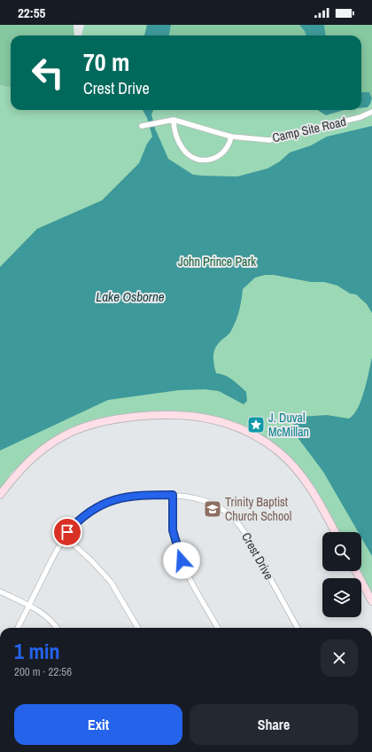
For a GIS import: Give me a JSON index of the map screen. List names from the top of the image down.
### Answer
{
  "streets": {
    "street": ["Camp Site Road", "Crest Drive"]
  },
  "water": ["Lake Osborne"],
  "parks": ["John Prince Park"],
  "places": {
    "place": ["J. Duval McMillan"],
    "school or university": ["Trinity Baptist Church School"]
  },
  "page": {
    "status": "22:55",
    "turn": ["70 m", "Crest Drive"],
    "heading": ["1 min", "200 m · 22:56"],
    "buttons": ["Exit", "Share"]
  }
}
